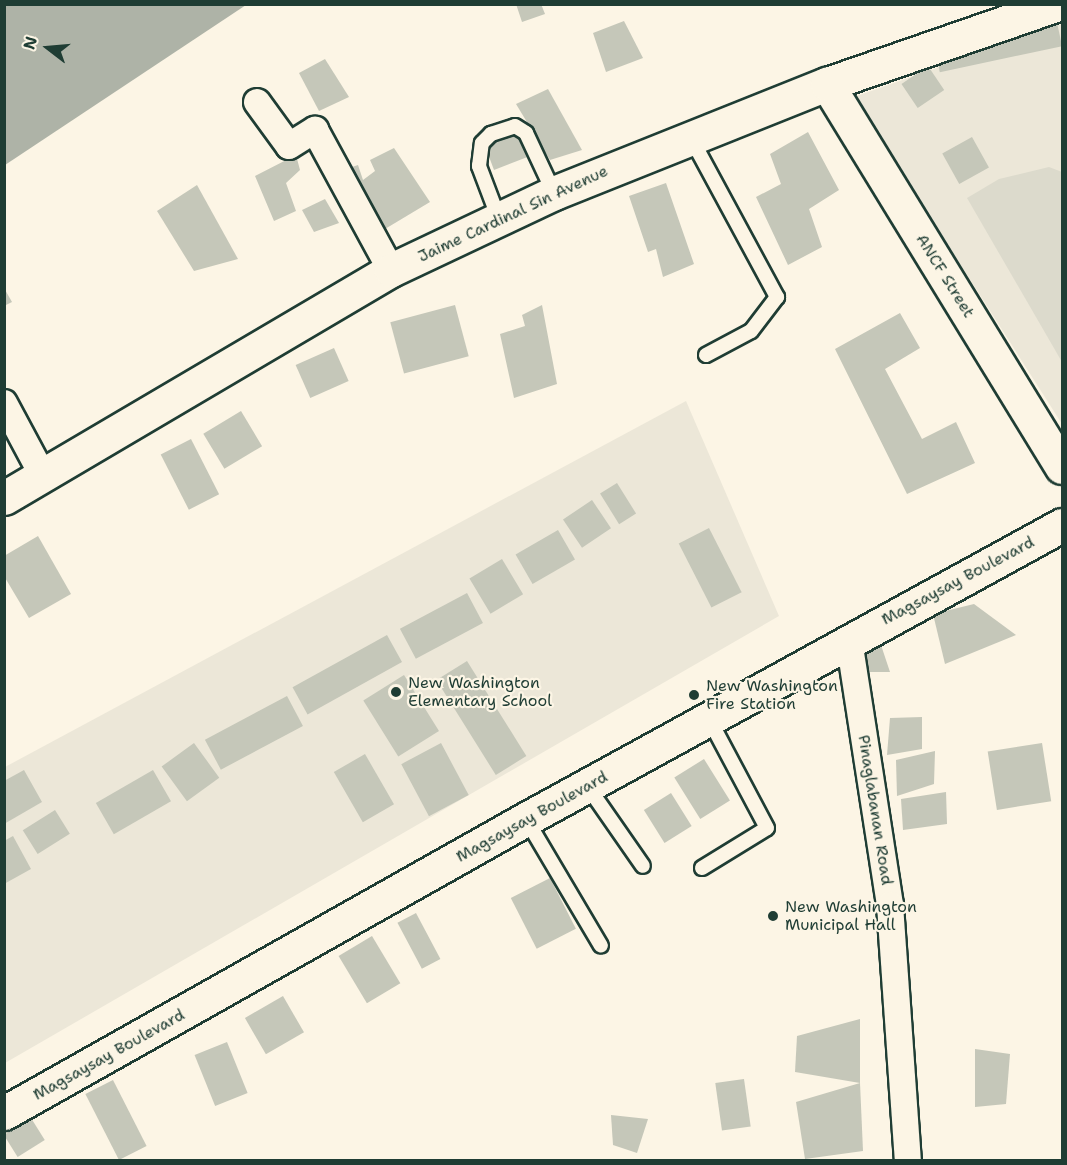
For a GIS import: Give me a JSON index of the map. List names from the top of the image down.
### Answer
{
  "streets": {
    "main road": ["Jaime Cardinal Sin Avenue", "ANCF Street", "Magsaysay Boulevard"],
    "street": ["Pinaglabanan Road"]
  },
  "crossings": [
    ["Jaime Cardinal Sin Avenue", "ANCF Street"],
    ["Magsaysay Boulevard", "Pinaglabanan Road"]
  ],
  "places": ["New Washington Elementary School", "New Washington Fire Station", "New Washington Municipal Hall"],
  "north": "left"
}
